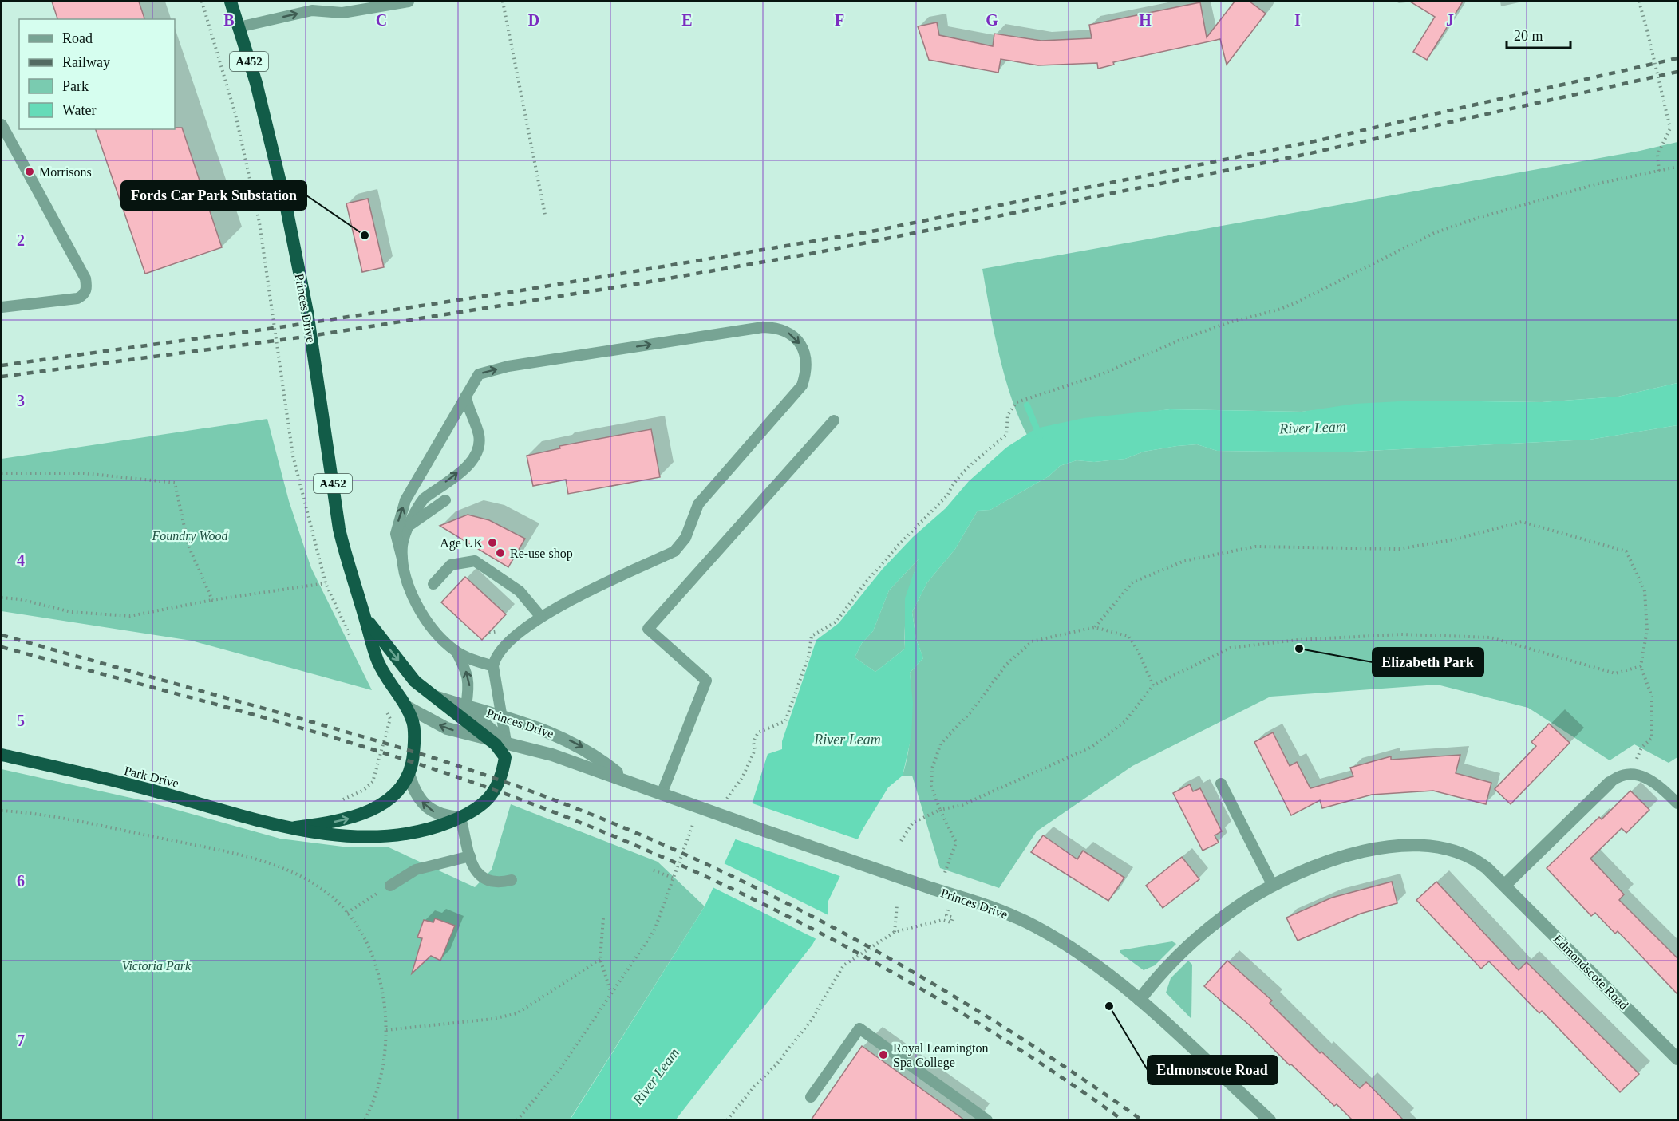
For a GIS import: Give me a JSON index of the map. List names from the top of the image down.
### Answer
{
  "streets": {
    "highway": ["A452", "Princes Drive", "Park Drive"],
    "street": ["Edmondscote Road"]
  },
  "crossings": [
    ["A452", "Princes Drive"],
    ["A452", "Park Drive"],
    ["Princes Drive", "Park Drive"],
    ["Princes Drive", "Edmondscote Road"]
  ],
  "water": ["River Leam"],
  "parks": ["Foundry Wood", "Victoria Park"],
  "places": [
    "Morrisons",
    "Fords Car Park Substation",
    "Age UK",
    "Re-use shop",
    "Elizabeth Park",
    "Edmonscote Road",
    "Royal Leamington Spa College"
  ],
  "legend": [
    "Road",
    "Railway",
    "Park",
    "Water"
  ],
  "scale_bar": "20 m",
  "grid": {
    "columns": [
      "B",
      "C",
      "D",
      "E",
      "F",
      "G",
      "H",
      "I",
      "J"
    ],
    "rows": [
      "2",
      "3",
      "4",
      "5",
      "6",
      "7"
    ]
  }
}
